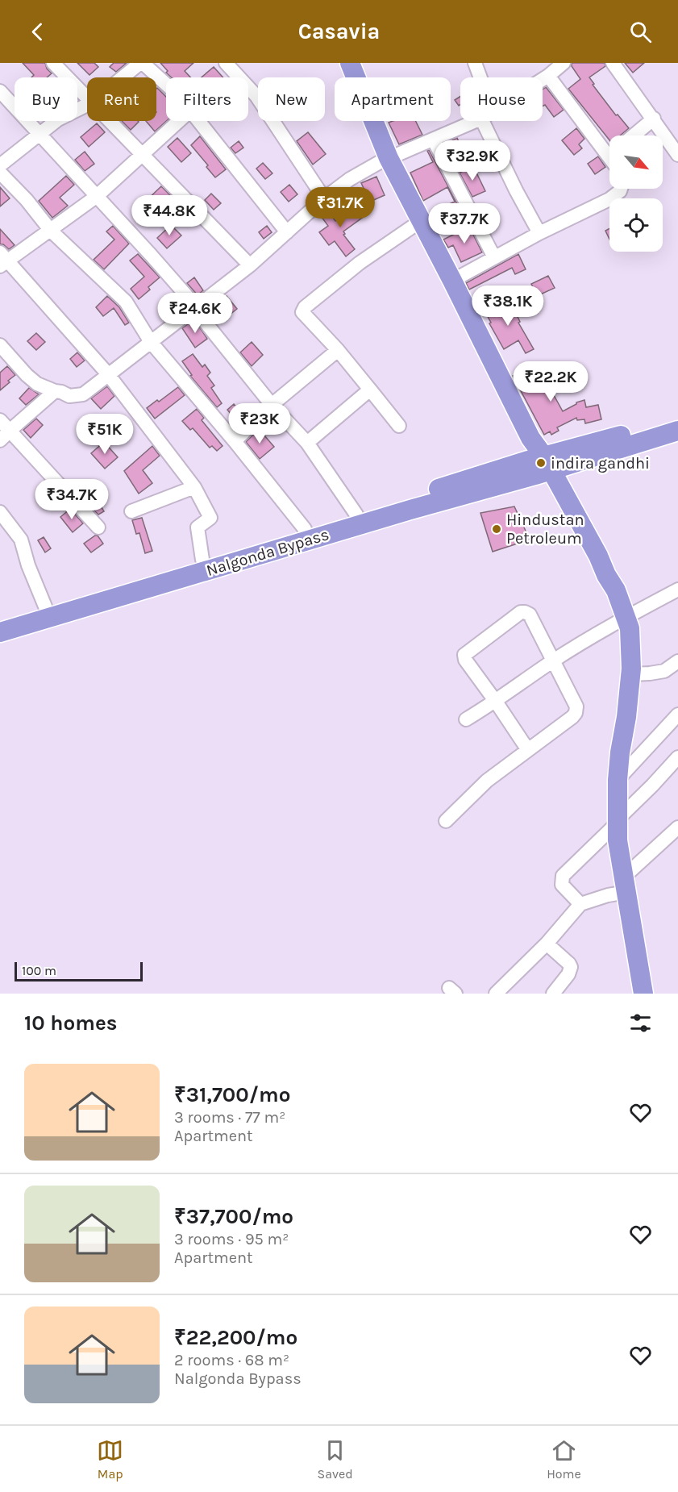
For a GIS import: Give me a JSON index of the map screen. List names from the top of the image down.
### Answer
{
  "streets": {
    "highway": ["Nalgonda Bypass"]
  },
  "places": ["indira gandhi", "Hindustan Petroleum"],
  "scale_bar": "100 m",
  "north": "bottom right",
  "page": {
    "header": "Casavia",
    "chip": [
      "Buy",
      "Rent",
      "Filters",
      "New",
      "Apartment",
      "House"
    ],
    "price": [
      "₹32.9K",
      "₹31.7K",
      "₹44.8K",
      "₹37.7K",
      "₹38.1K",
      "₹24.6K",
      "₹22.2K",
      "₹23K",
      "₹51K",
      "₹34.7K"
    ],
    "scale": "100 m",
    "heading": "10 homes",
    "list": [
      {
        "name": "₹31,700/mo",
        "note": "3 rooms · 77 m² · Apartment"
      },
      {
        "name": "₹37,700/mo",
        "note": "3 rooms · 95 m² · Apartment"
      },
      {
        "name": "₹22,200/mo",
        "note": "2 rooms · 68 m² · Nalgonda Bypass"
      }
    ],
    "tabs": ["Map", "Saved", "Home"]
  }
}
